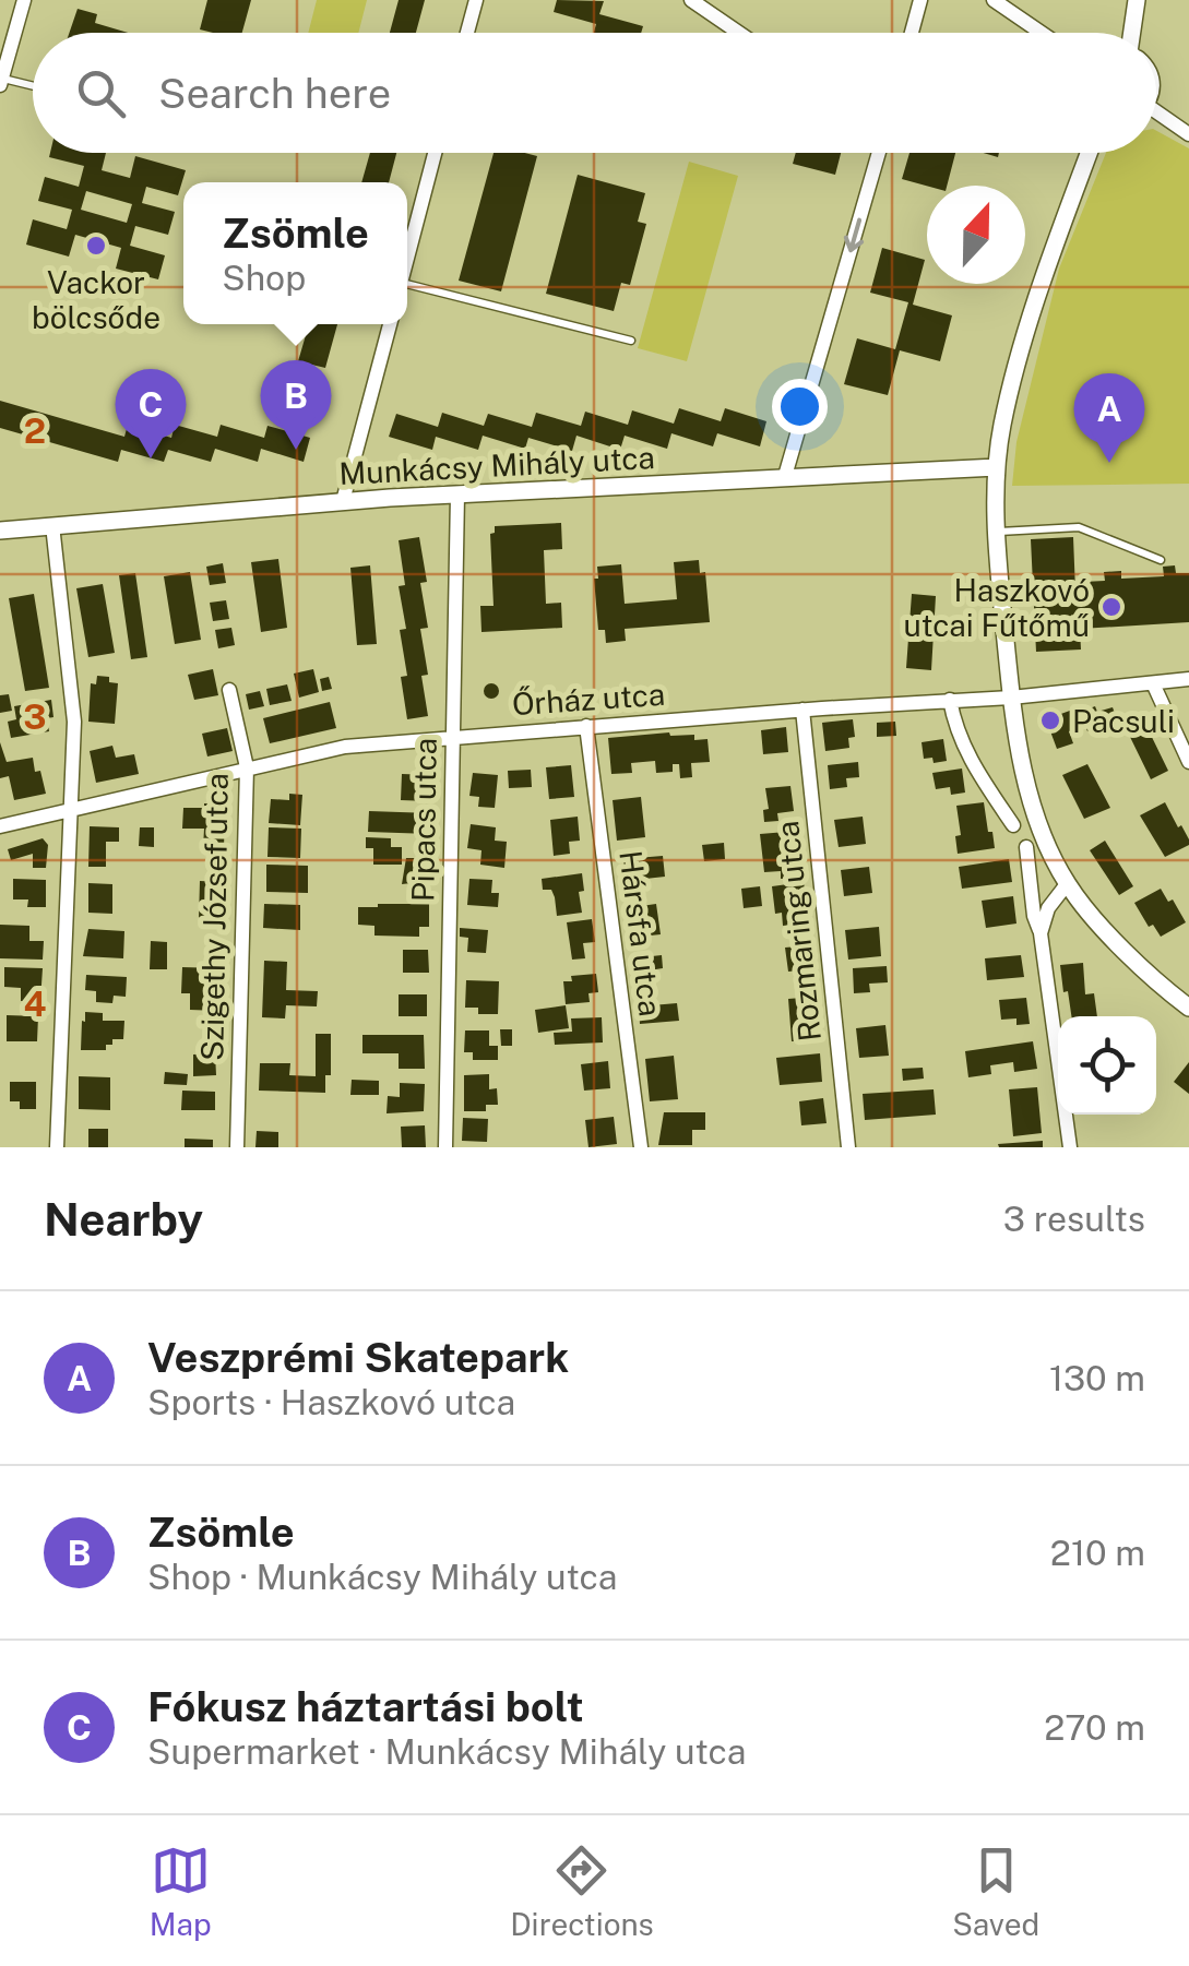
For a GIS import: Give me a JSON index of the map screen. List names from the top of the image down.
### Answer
{
  "streets": {
    "street": [
      "Munkácsy Mihály utca",
      "Őrház utca",
      "Pipacs utca",
      "Szigethy József utca",
      "Rozmaring utca",
      "Hársfa utca"
    ]
  },
  "crossings": [
    ["Munkácsy Mihály utca", "Pipacs utca"],
    ["Őrház utca", "Pipacs utca"],
    ["Őrház utca", "Szigethy József utca"],
    ["Őrház utca", "Rozmaring utca"],
    ["Őrház utca", "Hársfa utca"]
  ],
  "places": ["Vackor bölcsőde", "Haszkovó utcai Fűtőmű", "Pacsuli"],
  "north": "top",
  "page": {
    "search": "Search here",
    "popup": ["Zsömle", "Shop"],
    "pins": ["B", "C", "A"],
    "heading": ["Nearby", "3 results"],
    "list": [
      {
        "mark": "A",
        "name": "Veszprémi Skatepark",
        "note": "Sports · Haszkovó utca",
        "value": "130 m"
      },
      {
        "mark": "B",
        "name": "Zsömle",
        "note": "Shop · Munkácsy Mihály utca",
        "value": "210 m"
      },
      {
        "mark": "C",
        "name": "Fókusz háztartási bolt",
        "note": "Supermarket · Munkácsy Mihály utca",
        "value": "270 m"
      }
    ],
    "nav": ["Map", "Directions", "Saved"]
  },
  "grid": {
    "rows": ["2", "3", "4"]
  }
}
